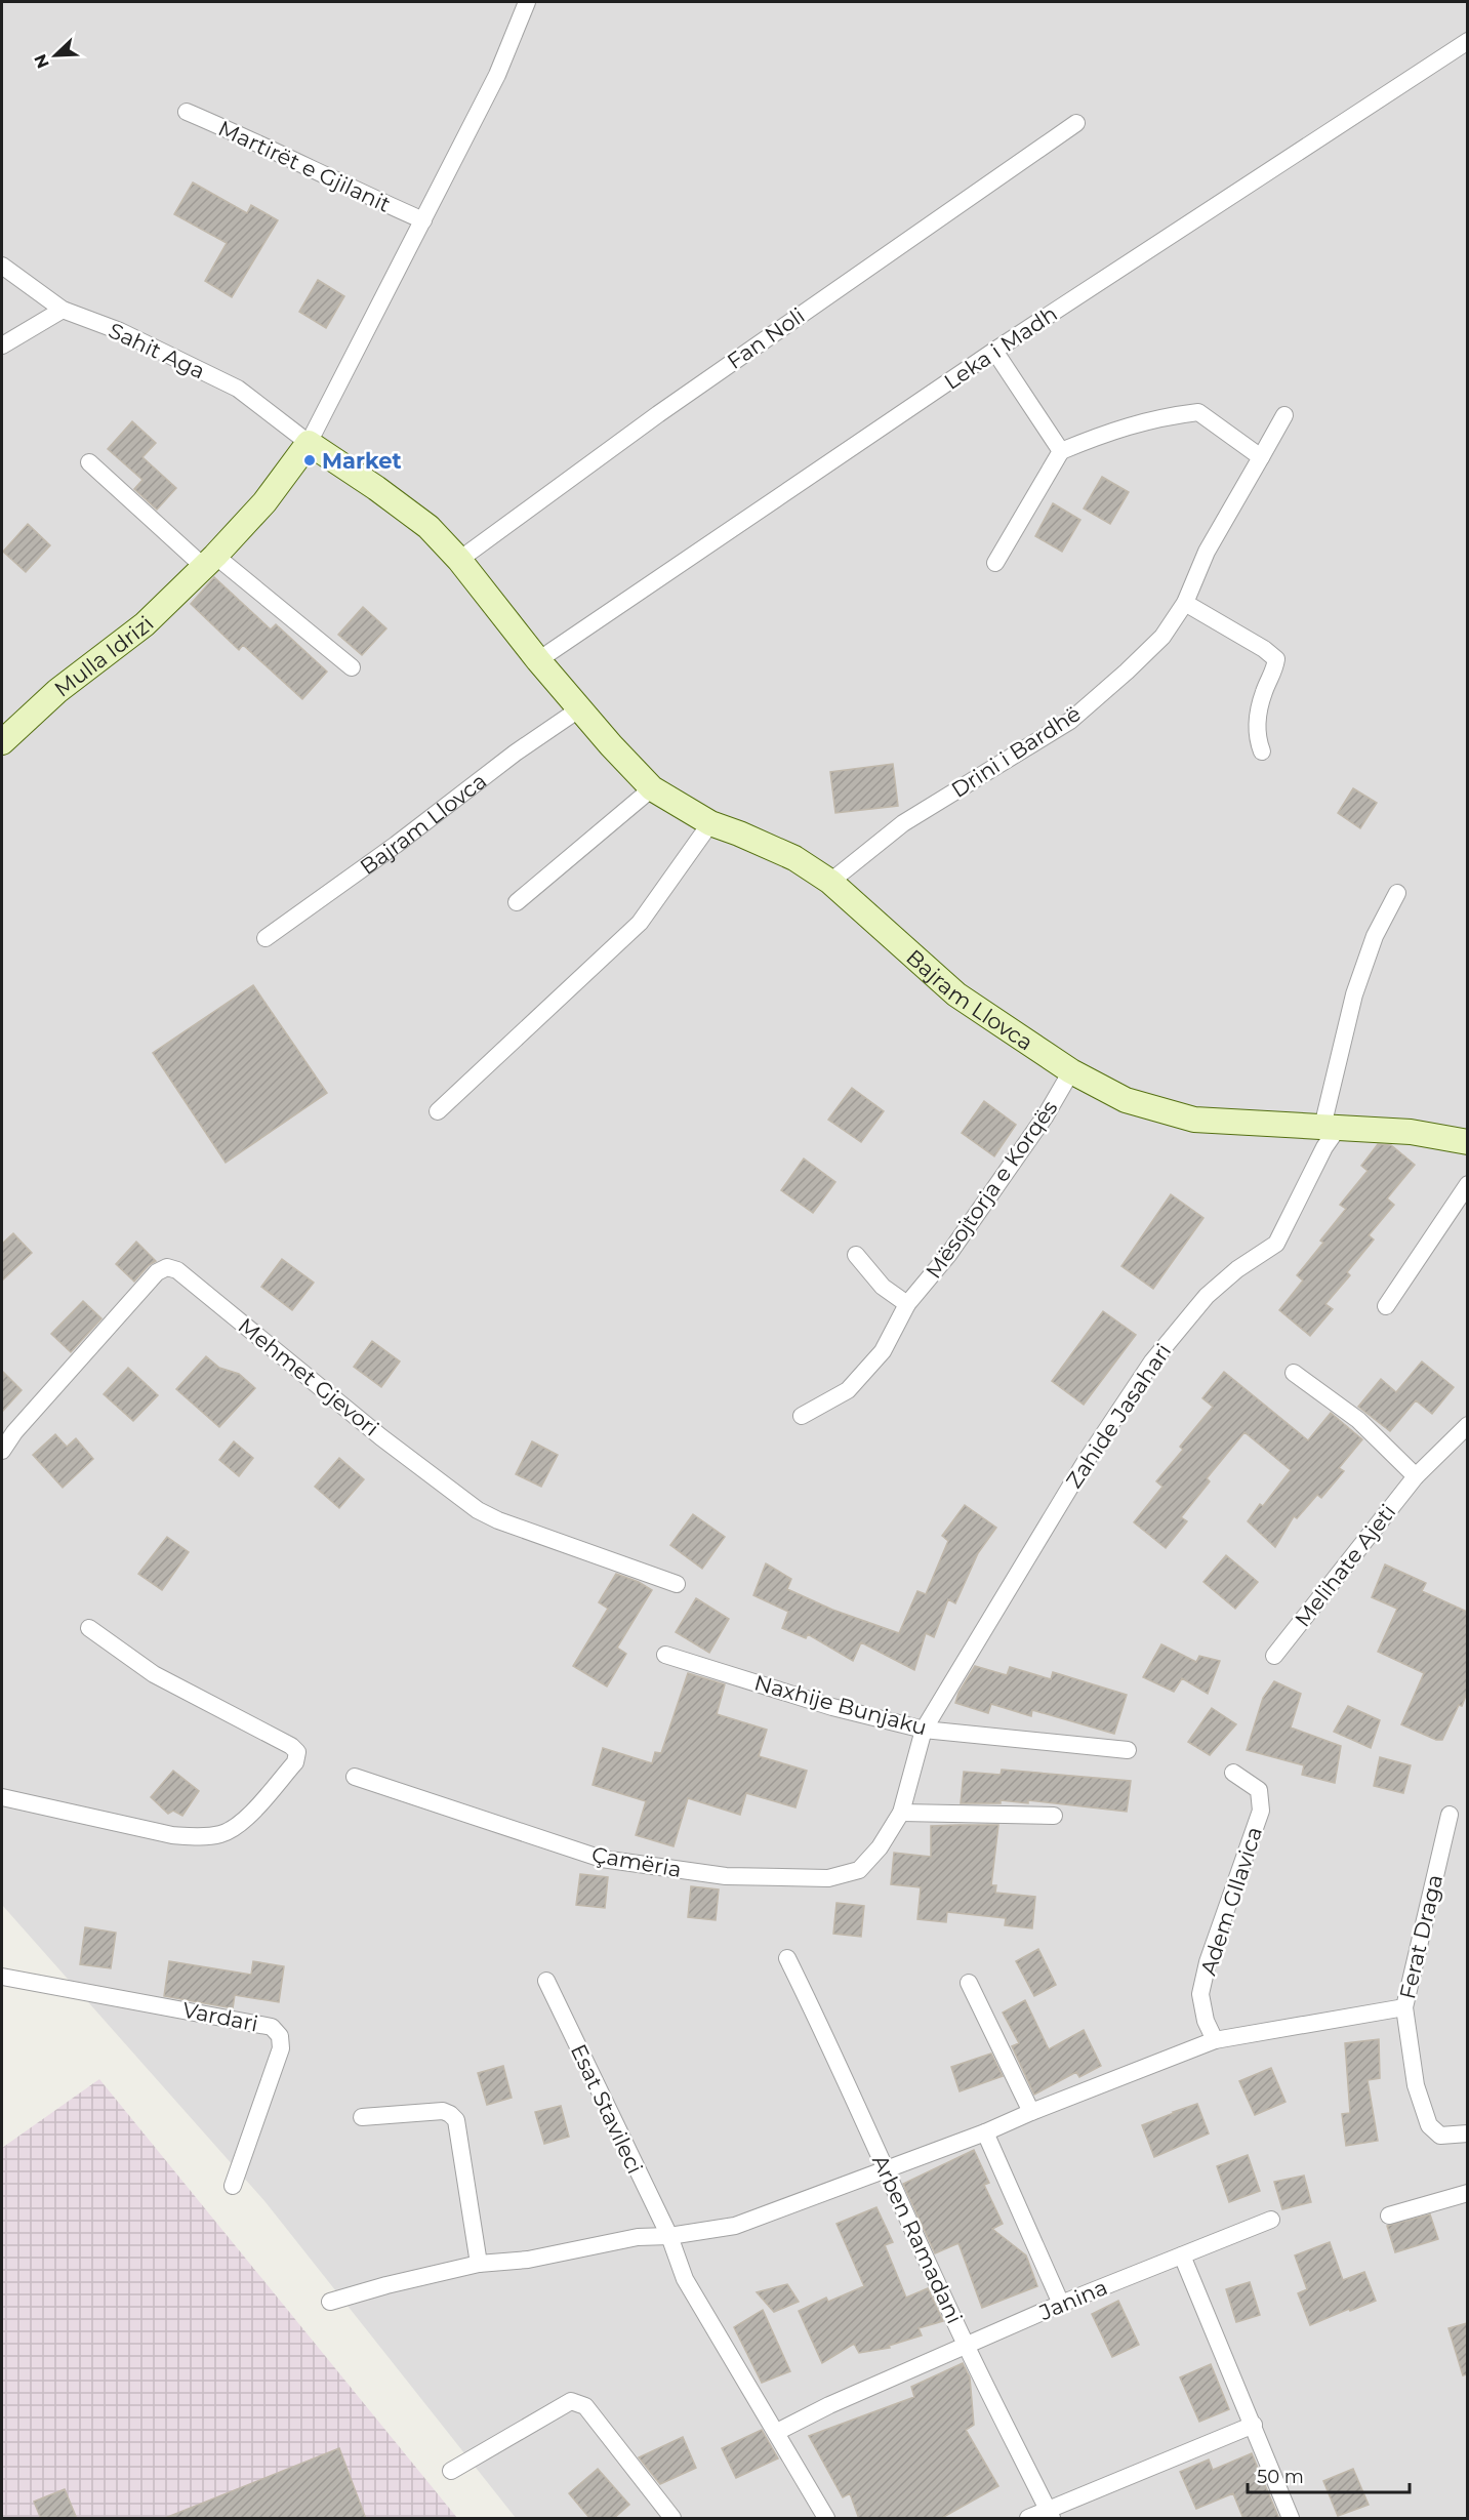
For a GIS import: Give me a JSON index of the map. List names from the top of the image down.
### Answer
{
  "streets": {
    "street": [
      "Martirët e Gjilanit",
      "Fan Noli",
      "Leka i Madh",
      "Sahit Aga",
      "Mulla Idrizi",
      "Drini i Bardhë",
      "Bajram Llovca",
      "Mësojtorja e Korqës",
      "Mehmet Gjevori",
      "Zahide Jasahari",
      "Melihate Ajeti",
      "Naxhije Bunjaku",
      "Çamëria",
      "Adem Gllavica",
      "Ferat Draga",
      "Vardari",
      "Esat Stavileci",
      "Arben Ramadani",
      "Janina"
    ]
  },
  "crossings": [
    ["Fan Noli", "Bajram Llovca"],
    ["Leka i Madh", "Bajram Llovca"],
    ["Sahit Aga", "Mulla Idrizi"],
    ["Sahit Aga", "Bajram Llovca"],
    ["Mulla Idrizi", "Bajram Llovca"],
    ["Drini i Bardhë", "Bajram Llovca"],
    ["Bajram Llovca", "Mësojtorja e Korqës"],
    ["Bajram Llovca", "Zahide Jasahari"],
    ["Zahide Jasahari", "Naxhije Bunjaku"],
    ["Zahide Jasahari", "Çamëria"],
    ["Naxhije Bunjaku", "Çamëria"],
    ["Arben Ramadani", "Janina"]
  ],
  "places": ["Market"],
  "scale_bar": "50 m",
  "north": "bottom left"
}
